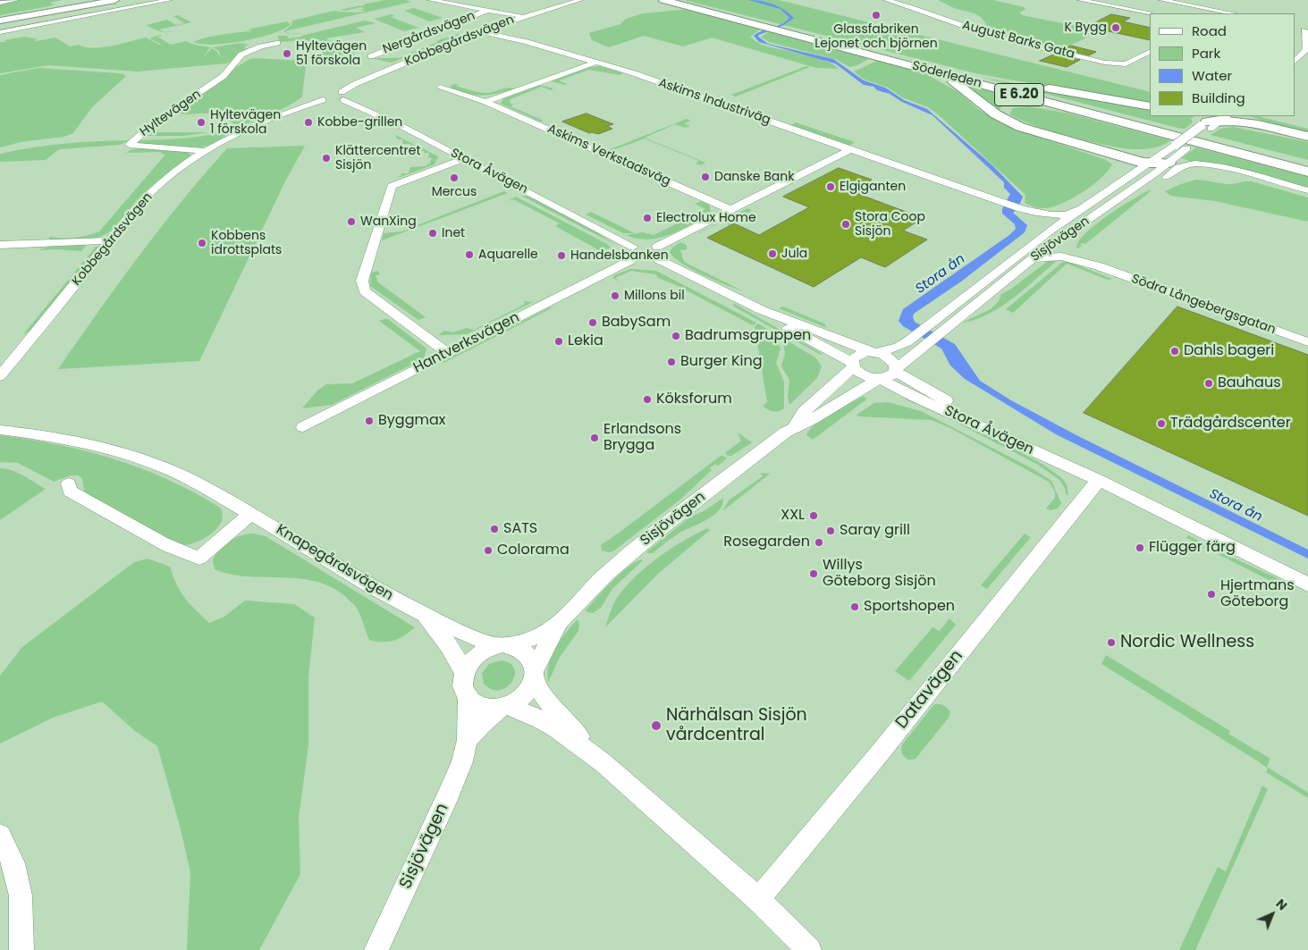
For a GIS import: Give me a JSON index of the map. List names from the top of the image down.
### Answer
{
  "streets": {
    "highway": ["Söderleden", "E 6.20"],
    "street": [
      "Nergårdsvägen",
      "August Barks Gata",
      "Kobbegårdsvägen",
      "Askims Industriväg",
      "Hyltevägen",
      "Askims Verkstadsväg",
      "Stora Åvägen",
      "Sisjövägen",
      "Södra Långebergsgatan",
      "Hantverksvägen",
      "Knapegårdsvägen",
      "Datavägen"
    ]
  },
  "crossings": [
    ["Kobbegårdsvägen", "Askims Industriväg"],
    ["Kobbegårdsvägen", "Hyltevägen"],
    ["Kobbegårdsvägen", "Stora Åvägen"],
    ["Askims Industriväg", "Sisjövägen"],
    ["Stora Åvägen", "Sisjövägen"],
    ["Stora Åvägen", "Hantverksvägen"],
    ["Stora Åvägen", "Datavägen"],
    ["Sisjövägen", "Södra Långebergsgatan"],
    ["Sisjövägen", "Knapegårdsvägen"]
  ],
  "water": ["Stora ån"],
  "places": [
    "Glassfabriken Lejonet och björnen",
    "K Bygg",
    "Hyltevägen 51 förskola",
    "Hyltevägen 1 förskola",
    "Kobbe-grillen",
    "Klättercentret Sisjön",
    "Danske Bank",
    "Mercus",
    "Elgiganten",
    "Electrolux Home",
    "WanXing",
    "Stora Coop Sisjön",
    "Inet",
    "Kobbens idrottsplats",
    "Jula",
    "Aquarelle",
    "Handelsbanken",
    "Millons bil",
    "BabySam",
    "Badrumsgruppen",
    "Lekia",
    "Dahls bageri",
    "Burger King",
    "Bauhaus",
    "Köksforum",
    "Byggmax",
    "Trädgårdscenter",
    "Erlandsons Brygga",
    "XXL",
    "SATS",
    "Saray grill",
    "Rosegarden",
    "Flügger färg",
    "Colorama",
    "Willys Göteborg Sisjön",
    "Hjertmans Göteborg",
    "Sportshopen",
    "Nordic Wellness",
    "Närhälsan Sisjön vårdcentral"
  ],
  "legend": [
    "Road",
    "Park",
    "Water",
    "Building"
  ],
  "north": "top right"
}
